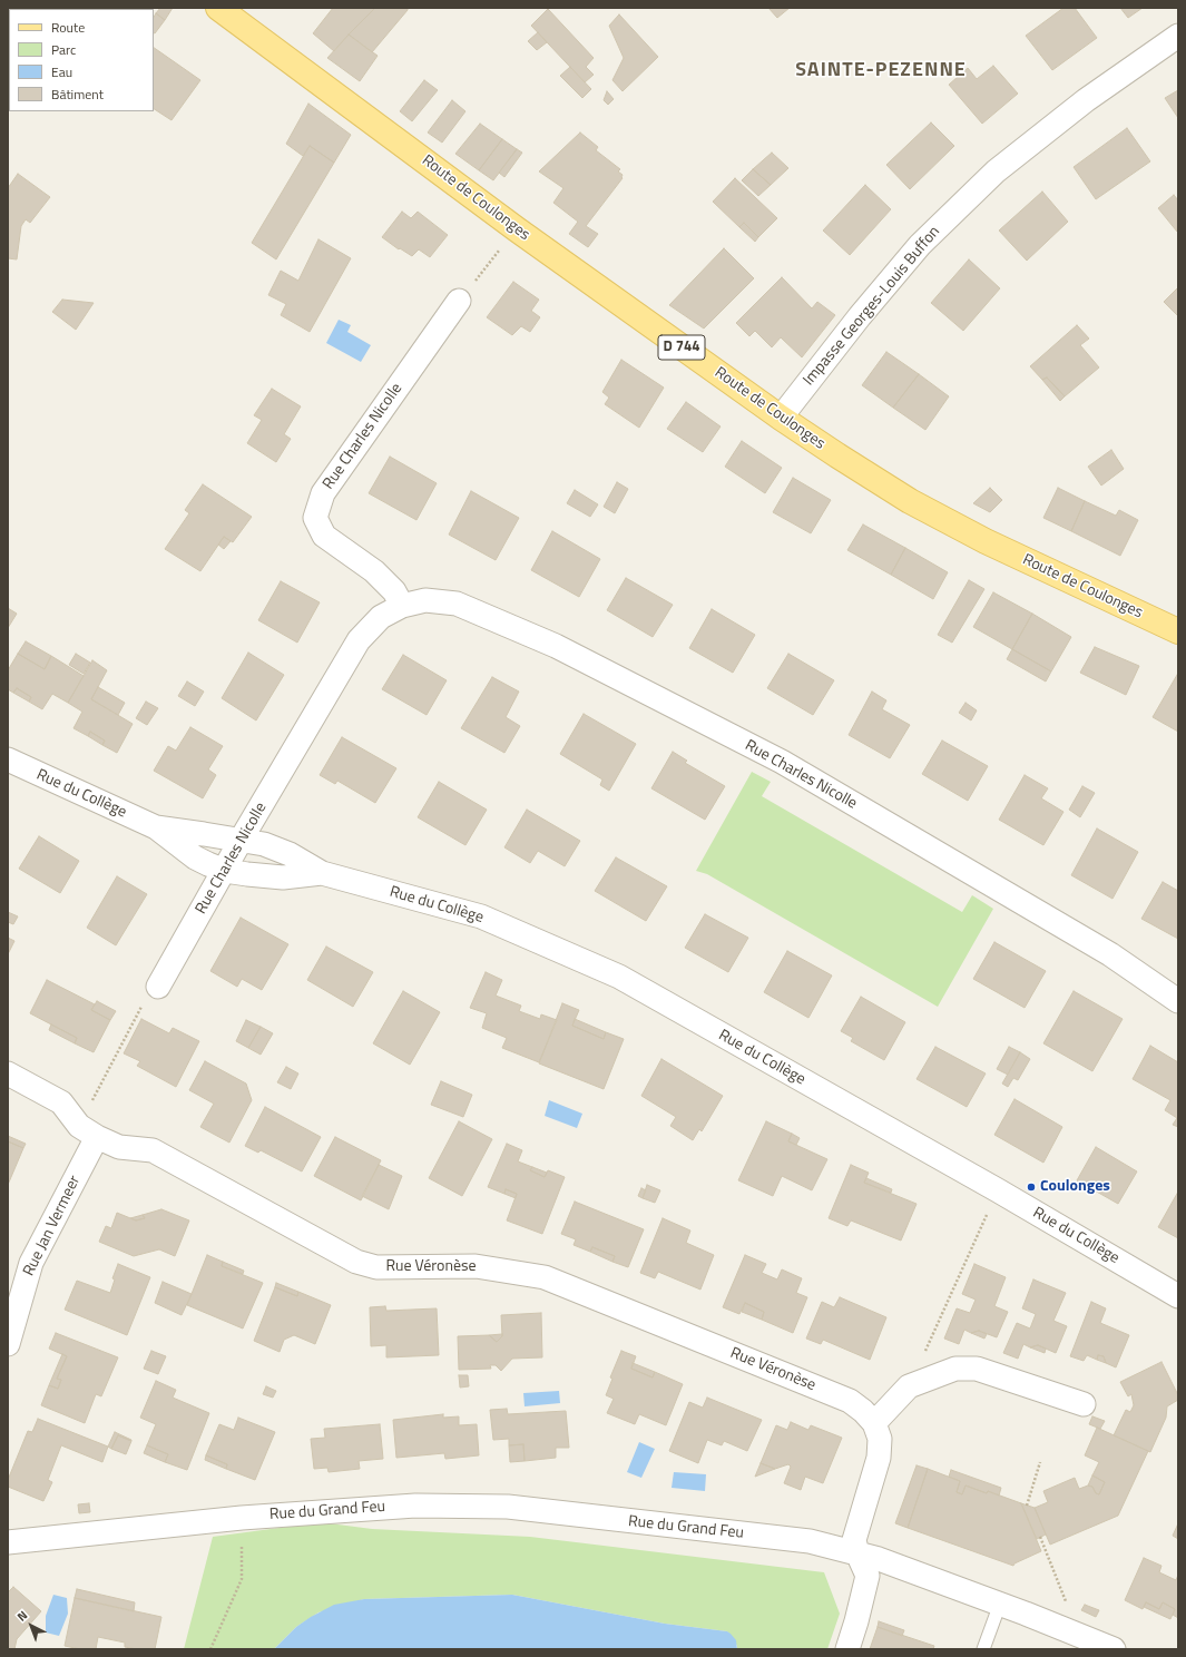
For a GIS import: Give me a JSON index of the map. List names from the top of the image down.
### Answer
{
  "streets": {
    "main road": ["Route de Coulonges", "D 744"],
    "street": [
      "Impasse Georges-Louis Buffon",
      "Rue Charles Nicolle",
      "Rue du Collège",
      "Rue Jan Vermeer",
      "Rue Véronèse",
      "Rue du Grand Feu"
    ]
  },
  "crossings": [
    ["Route de Coulonges", "Impasse Georges-Louis Buffon"],
    ["Rue Charles Nicolle", "Rue du Collège"],
    ["Rue Jan Vermeer", "Rue Véronèse"]
  ],
  "districts": ["SAINTE-PEZENNE"],
  "places": ["Coulonges"],
  "legend": [
    "Route",
    "Parc",
    "Eau",
    "Bâtiment"
  ],
  "north": "top left"
}
